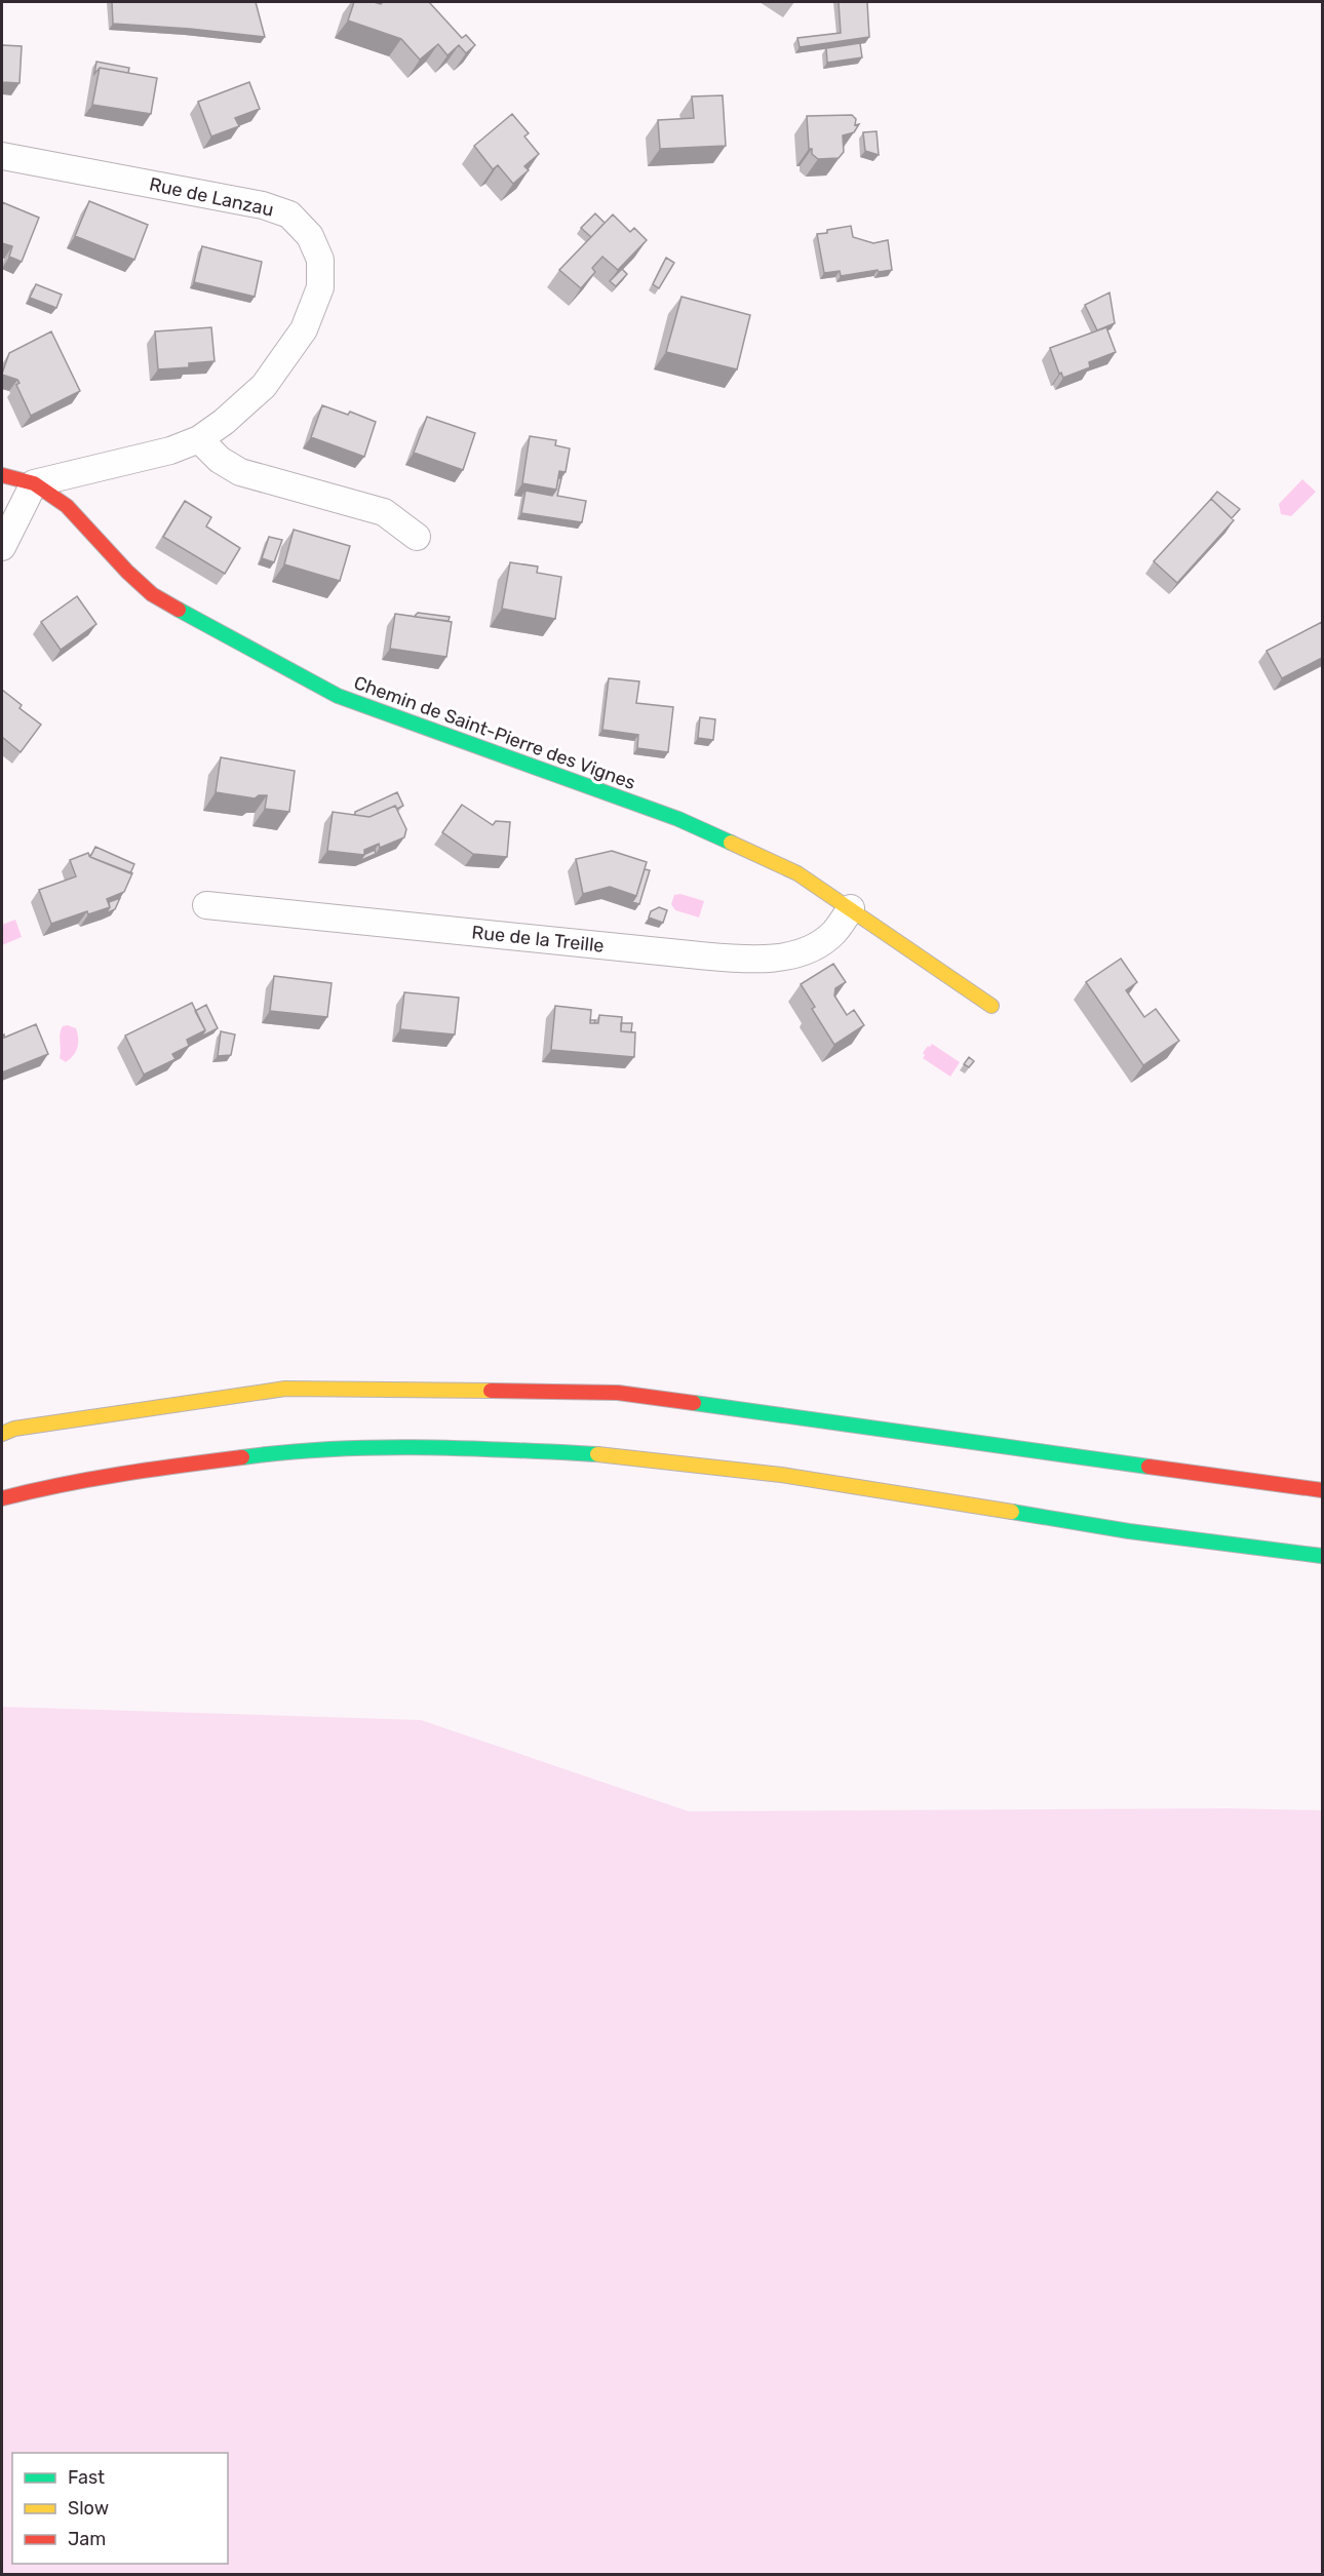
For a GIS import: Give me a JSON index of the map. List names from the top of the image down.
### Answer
{
  "streets": {
    "main road": ["Chemin de Saint-Pierre des Vignes"],
    "street": ["Rue de Lanzau", "Rue de la Treille"]
  },
  "crossings": [
    ["Rue de Lanzau", "Chemin de Saint-Pierre des Vignes"],
    ["Chemin de Saint-Pierre des Vignes", "Rue de la Treille"]
  ],
  "legend": ["Fast", "Slow", "Jam"]
}
